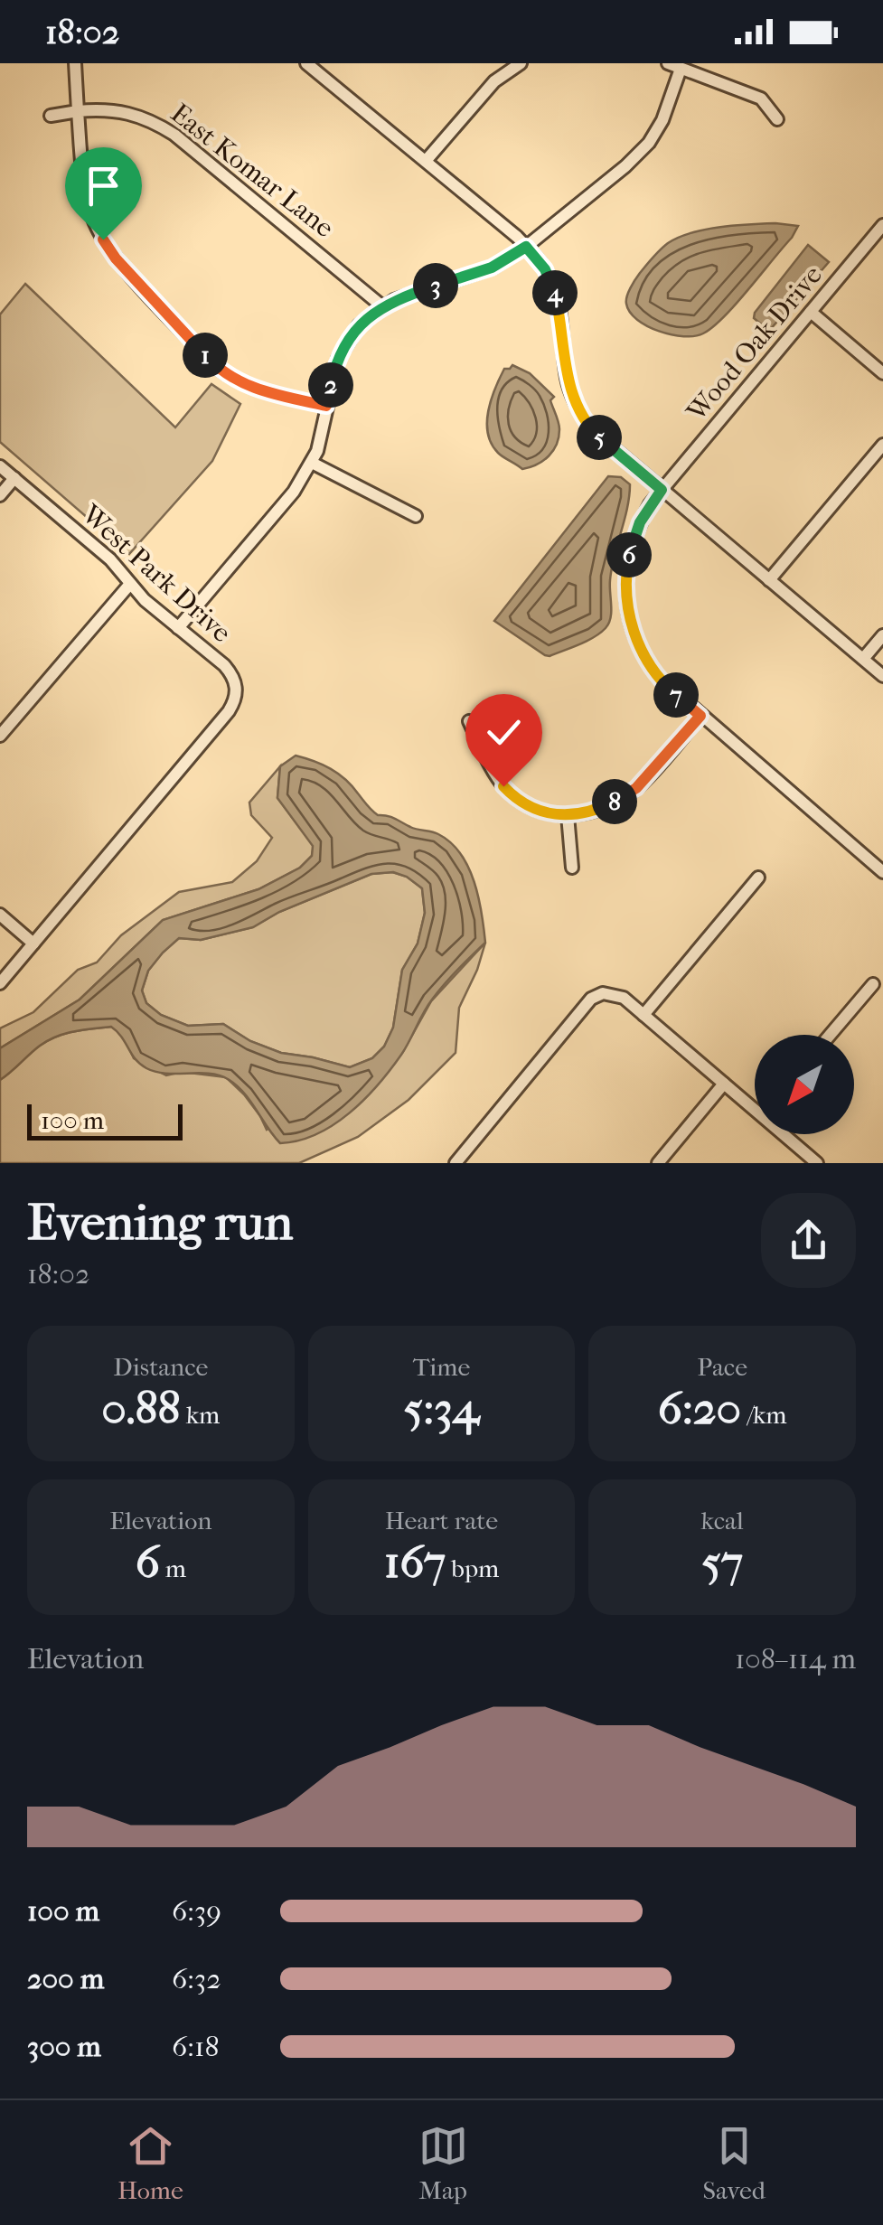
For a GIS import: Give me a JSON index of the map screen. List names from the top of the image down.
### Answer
{
  "streets": {
    "street": ["East Komar Lane", "Wood Oak Drive", "West Park Drive"]
  },
  "scale_bar": "100 m",
  "north": "bottom left",
  "page": {
    "status": "18:02",
    "pins": [
      "3",
      "4",
      "1",
      "2",
      "5",
      "6",
      "7",
      "8"
    ],
    "scale": "100 m",
    "heading": ["Evening run", "18:02"],
    "stats": [
      ["Distance", "0.88 km"],
      ["Time", "5:34"],
      ["Pace", "6:20 /km"],
      ["Elevation", "6 m"],
      ["Heart rate", "167 bpm"],
      ["kcal", "57"]
    ],
    "chart": ["Elevation", "108–114 m"],
    "list": [
      {
        "name": "100 m",
        "note": "6:39"
      },
      {
        "name": "200 m",
        "note": "6:32"
      },
      {
        "name": "300 m",
        "note": "6:18"
      }
    ],
    "tabs": ["Home", "Map", "Saved"]
  }
}
